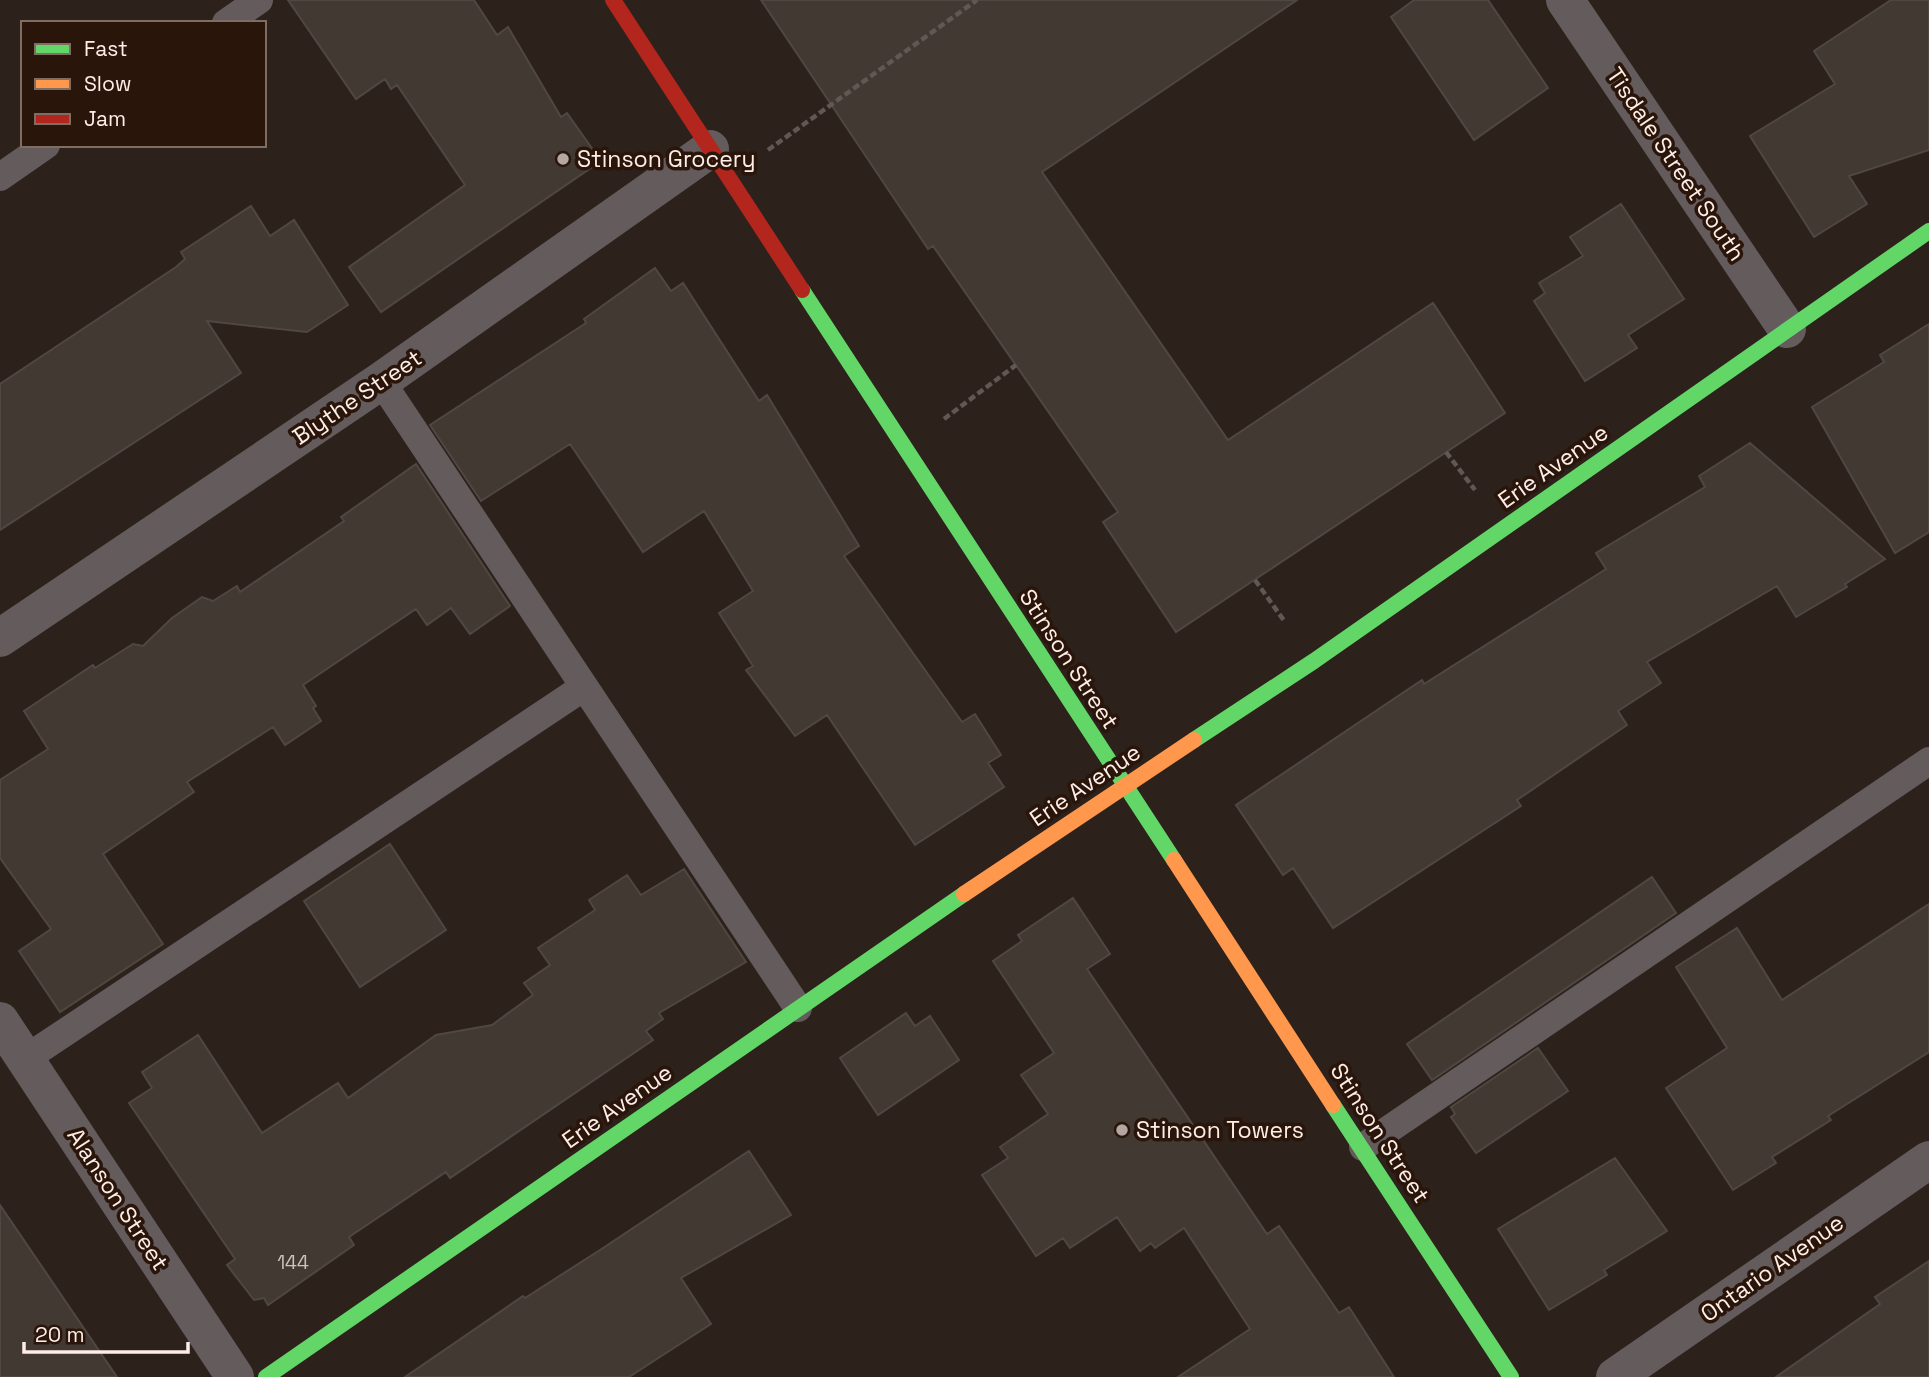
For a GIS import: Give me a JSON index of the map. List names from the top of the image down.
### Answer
{
  "streets": {
    "street": [
      "Tisdale Street South",
      "Blythe Street",
      "Erie Avenue",
      "Stinson Street",
      "Alanson Street",
      "Ontario Avenue"
    ]
  },
  "crossings": [
    ["Tisdale Street South", "Erie Avenue"],
    ["Blythe Street", "Stinson Street"],
    ["Erie Avenue", "Stinson Street"]
  ],
  "places": ["Stinson Grocery", "Stinson Towers"],
  "house_numbers": ["144"],
  "legend": ["Fast", "Slow", "Jam"],
  "scale_bar": "20 m"
}
